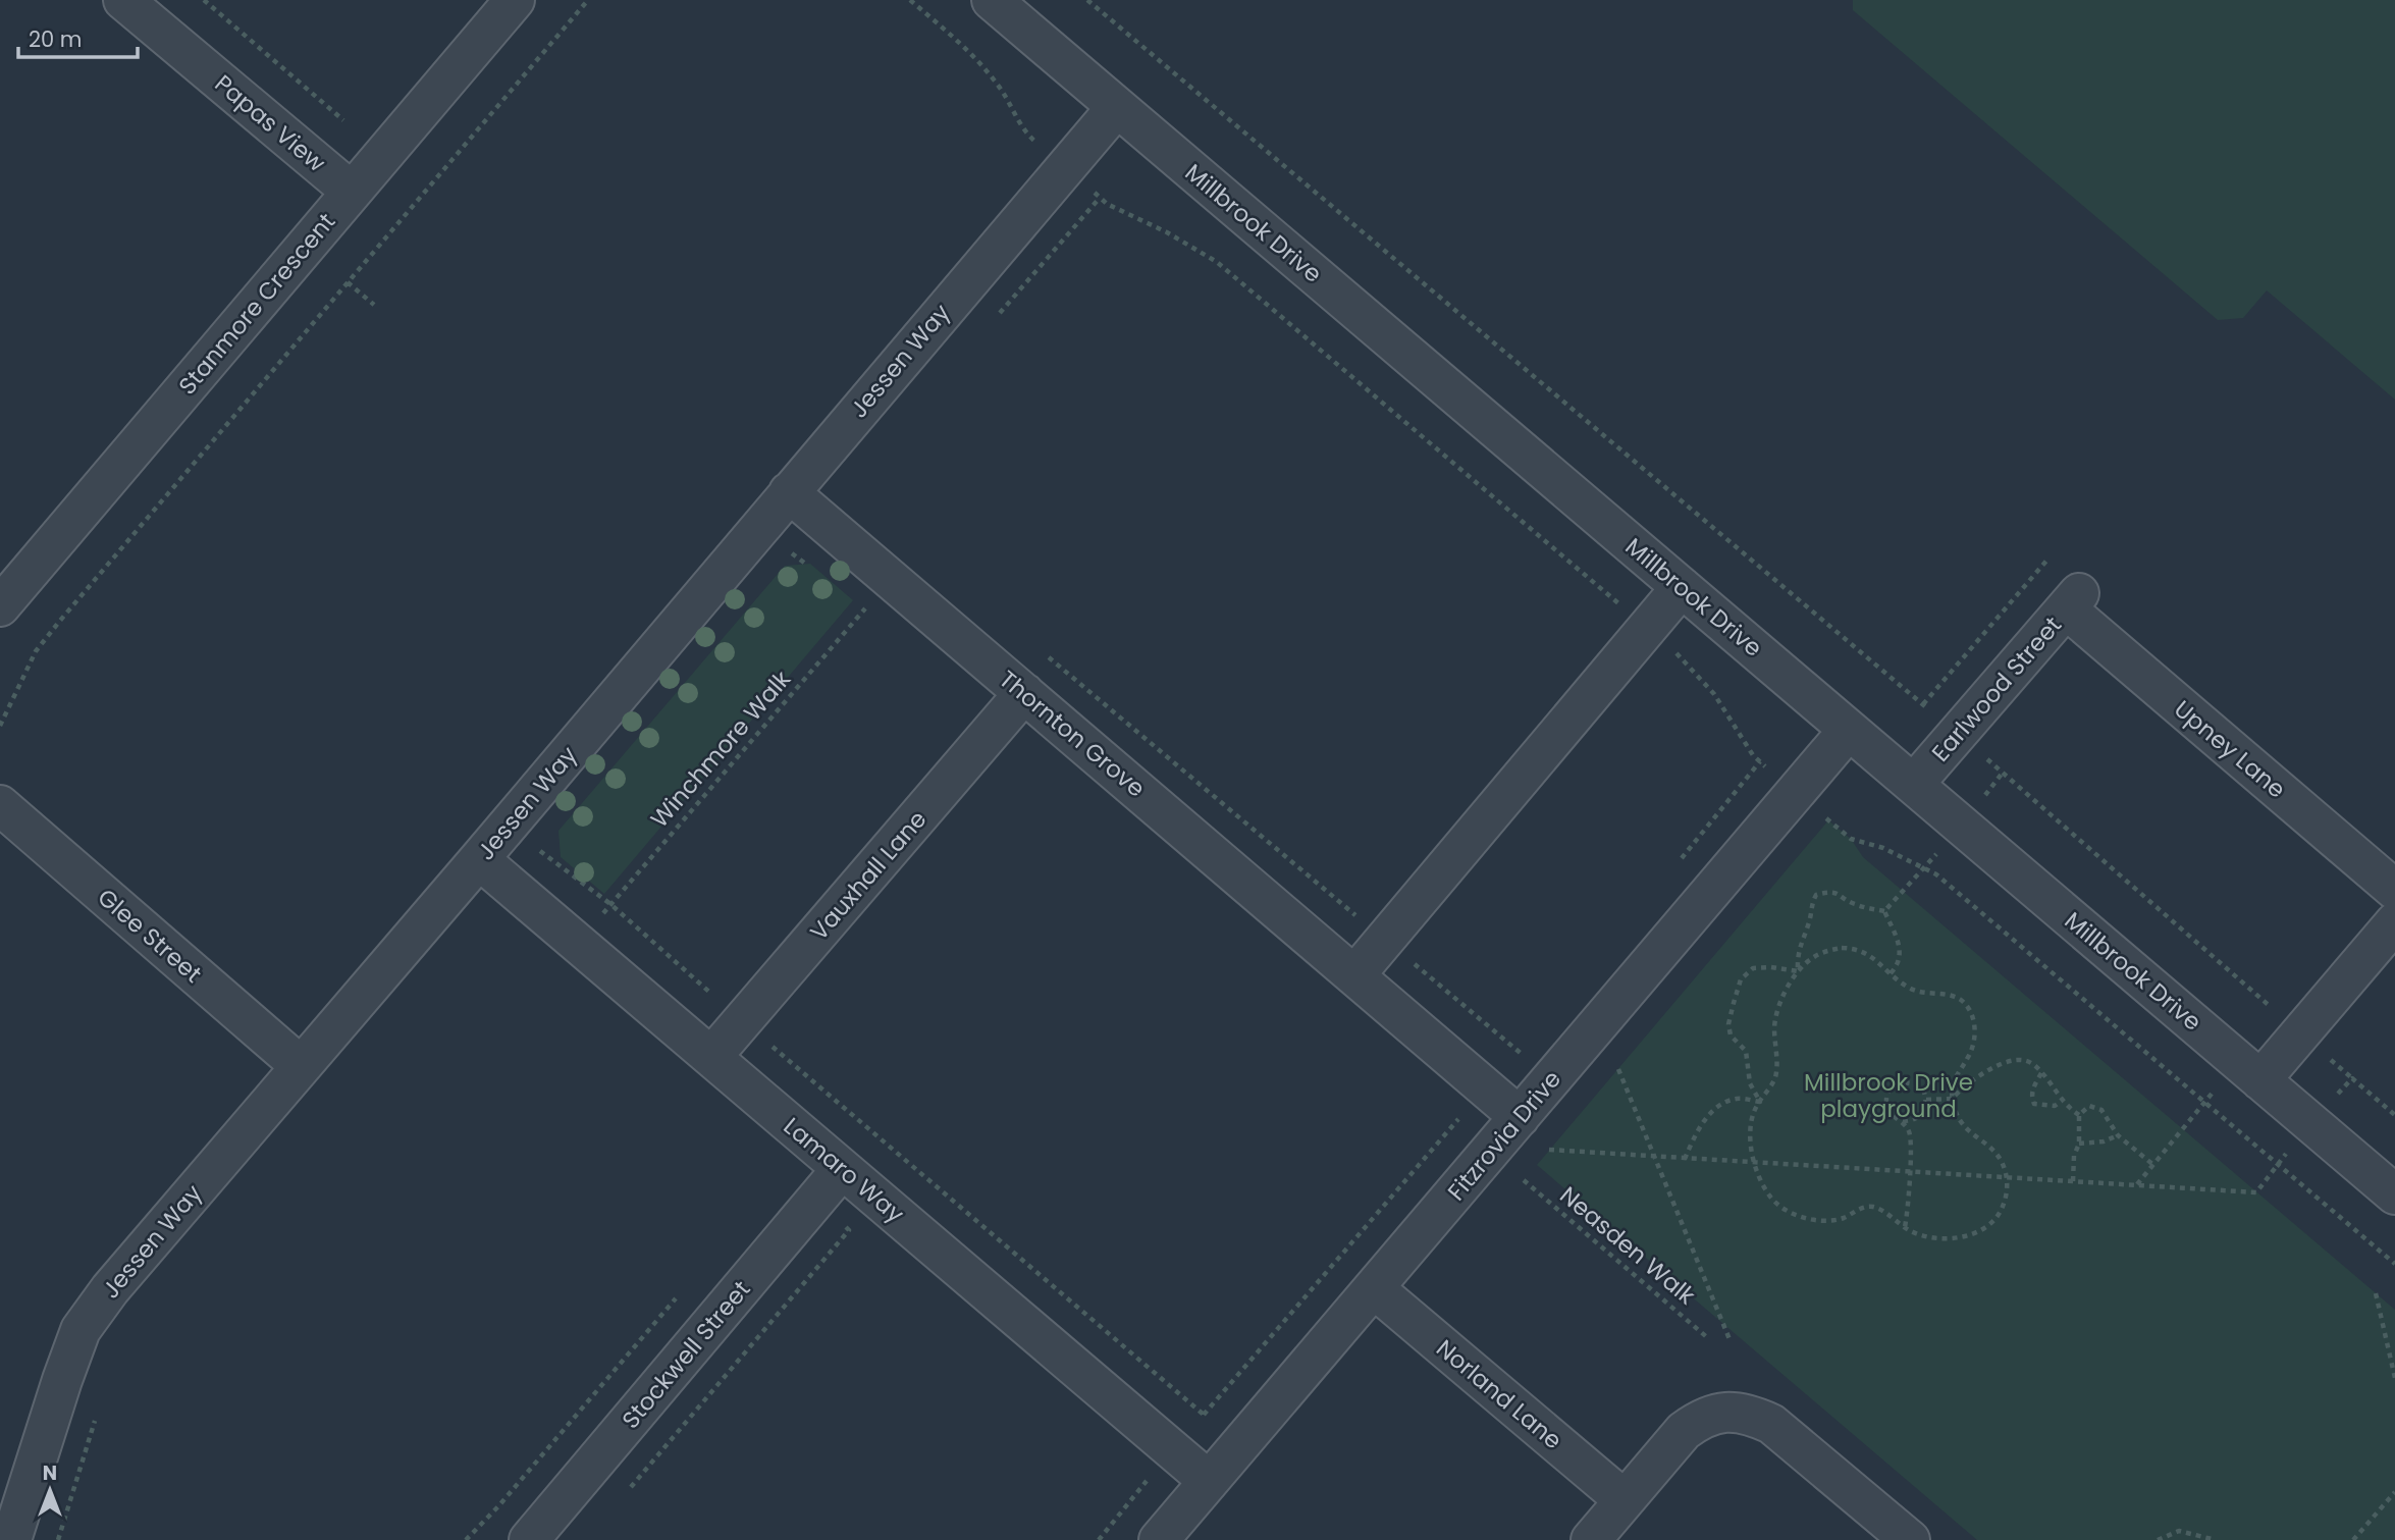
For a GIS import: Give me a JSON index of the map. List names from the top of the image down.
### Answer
{
  "streets": {
    "street": [
      "Papas View",
      "Millbrook Drive",
      "Stanmore Crescent",
      "Jessen Way",
      "Earlwood Street",
      "Thornton Grove",
      "Upney Lane",
      "Vauxhall Lane",
      "Glee Street",
      "Fitzrovia Drive",
      "Lamaro Way",
      "Stockwell Street",
      "Norland Lane"
    ],
    "path": ["Winchmore Walk", "Neasden Walk"]
  },
  "crossings": [
    ["Papas View", "Stanmore Crescent"],
    ["Millbrook Drive", "Jessen Way"],
    ["Millbrook Drive", "Earlwood Street"],
    ["Millbrook Drive", "Fitzrovia Drive"],
    ["Jessen Way", "Thornton Grove"],
    ["Jessen Way", "Glee Street"],
    ["Jessen Way", "Lamaro Way"],
    ["Earlwood Street", "Upney Lane"],
    ["Thornton Grove", "Winchmore Walk"],
    ["Thornton Grove", "Vauxhall Lane"],
    ["Thornton Grove", "Fitzrovia Drive"],
    ["Winchmore Walk", "Lamaro Way"],
    ["Vauxhall Lane", "Lamaro Way"],
    ["Fitzrovia Drive", "Lamaro Way"],
    ["Fitzrovia Drive", "Norland Lane"],
    ["Lamaro Way", "Stockwell Street"]
  ],
  "parks": ["Millbrook Drive playground"],
  "scale_bar": "20 m",
  "north": "top"
}
